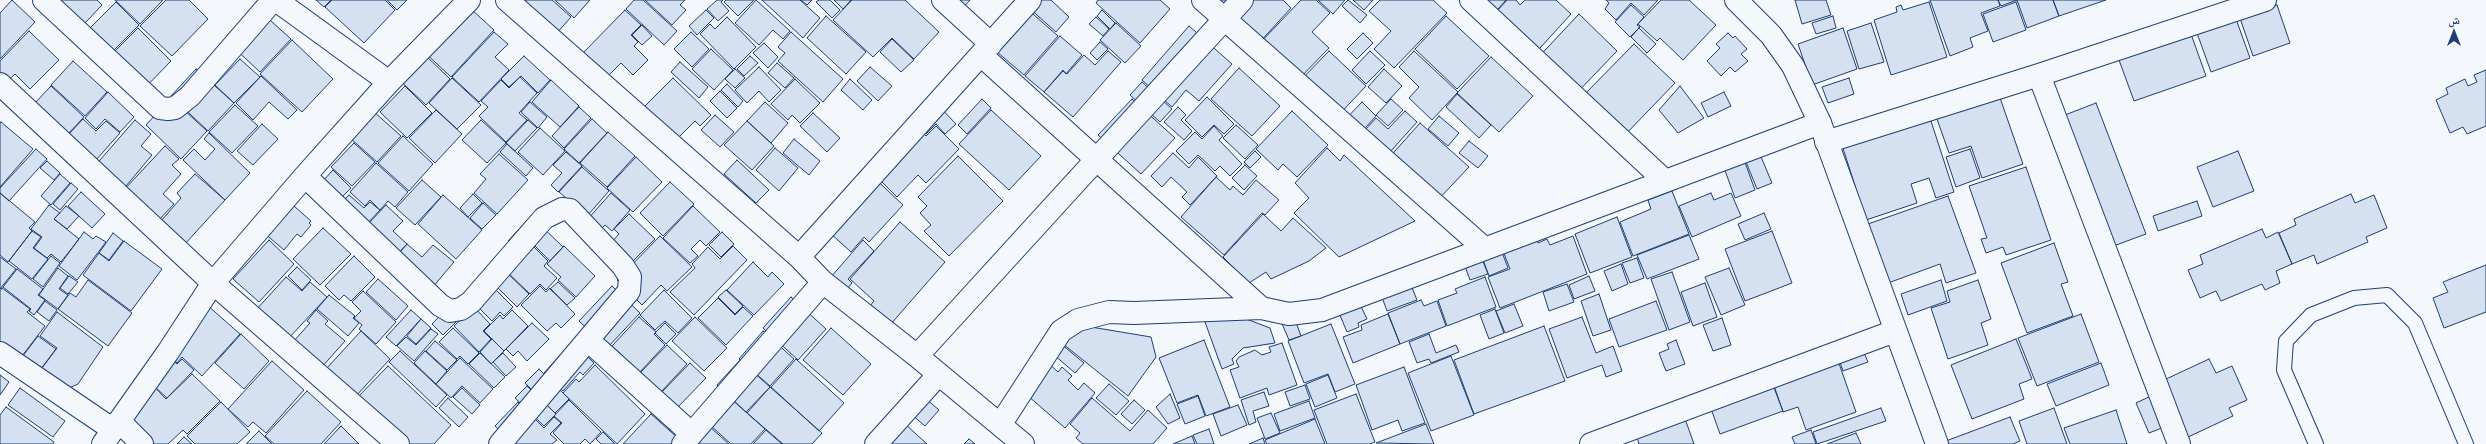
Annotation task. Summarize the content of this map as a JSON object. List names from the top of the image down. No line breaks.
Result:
{"north":"top"}
